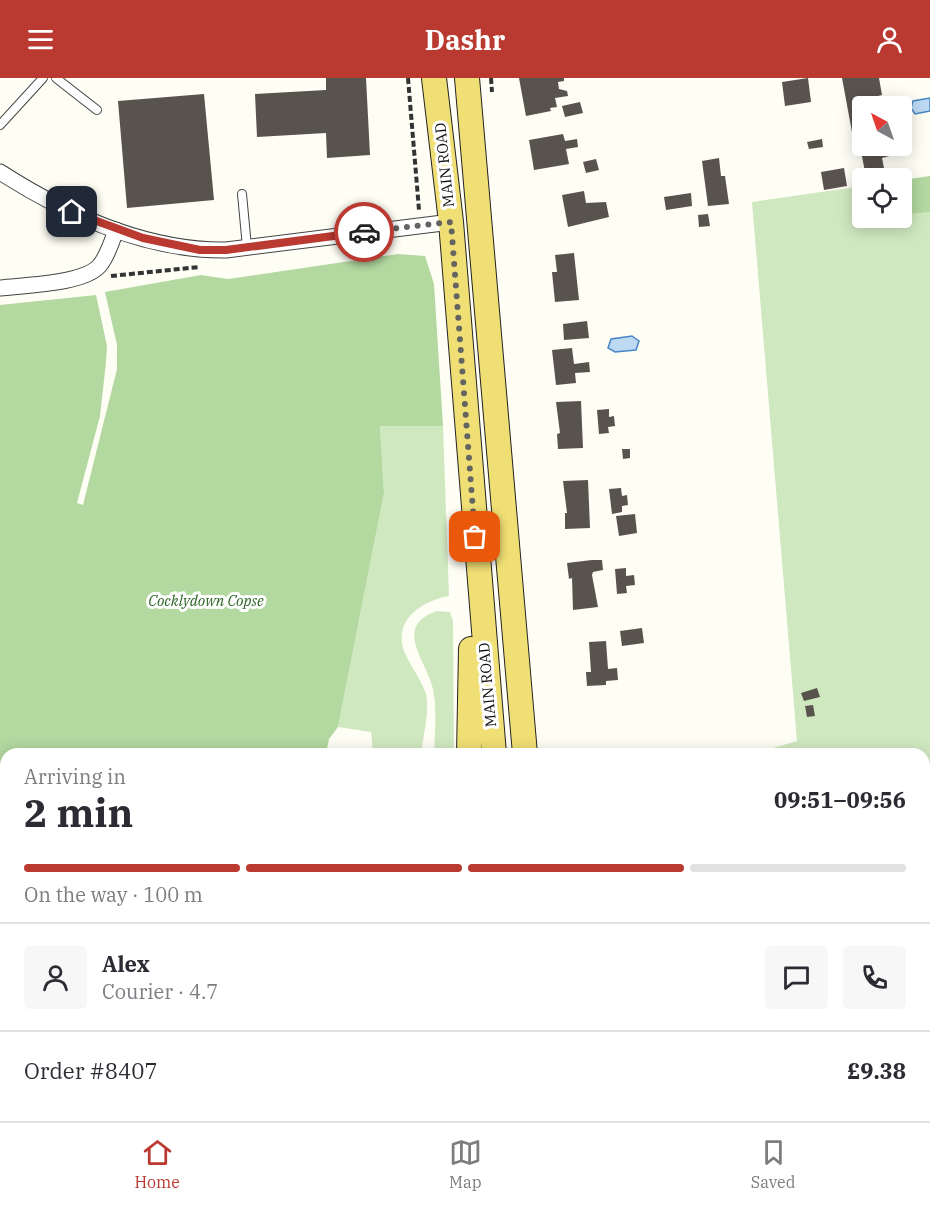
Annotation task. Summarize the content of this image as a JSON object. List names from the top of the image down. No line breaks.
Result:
{"streets":{"main road":["MAIN ROAD"]},"parks":["Cocklydown Copse"],"north":"top left","page":{"header":"Dashr","heading":["2 min","Arriving in","09:51–09:56"],"panel":["Alex","Courier · 4.7","Order #8407","£9.38"],"bar":"On the way · 100 m","tabs":["Home","Map","Saved"]}}
